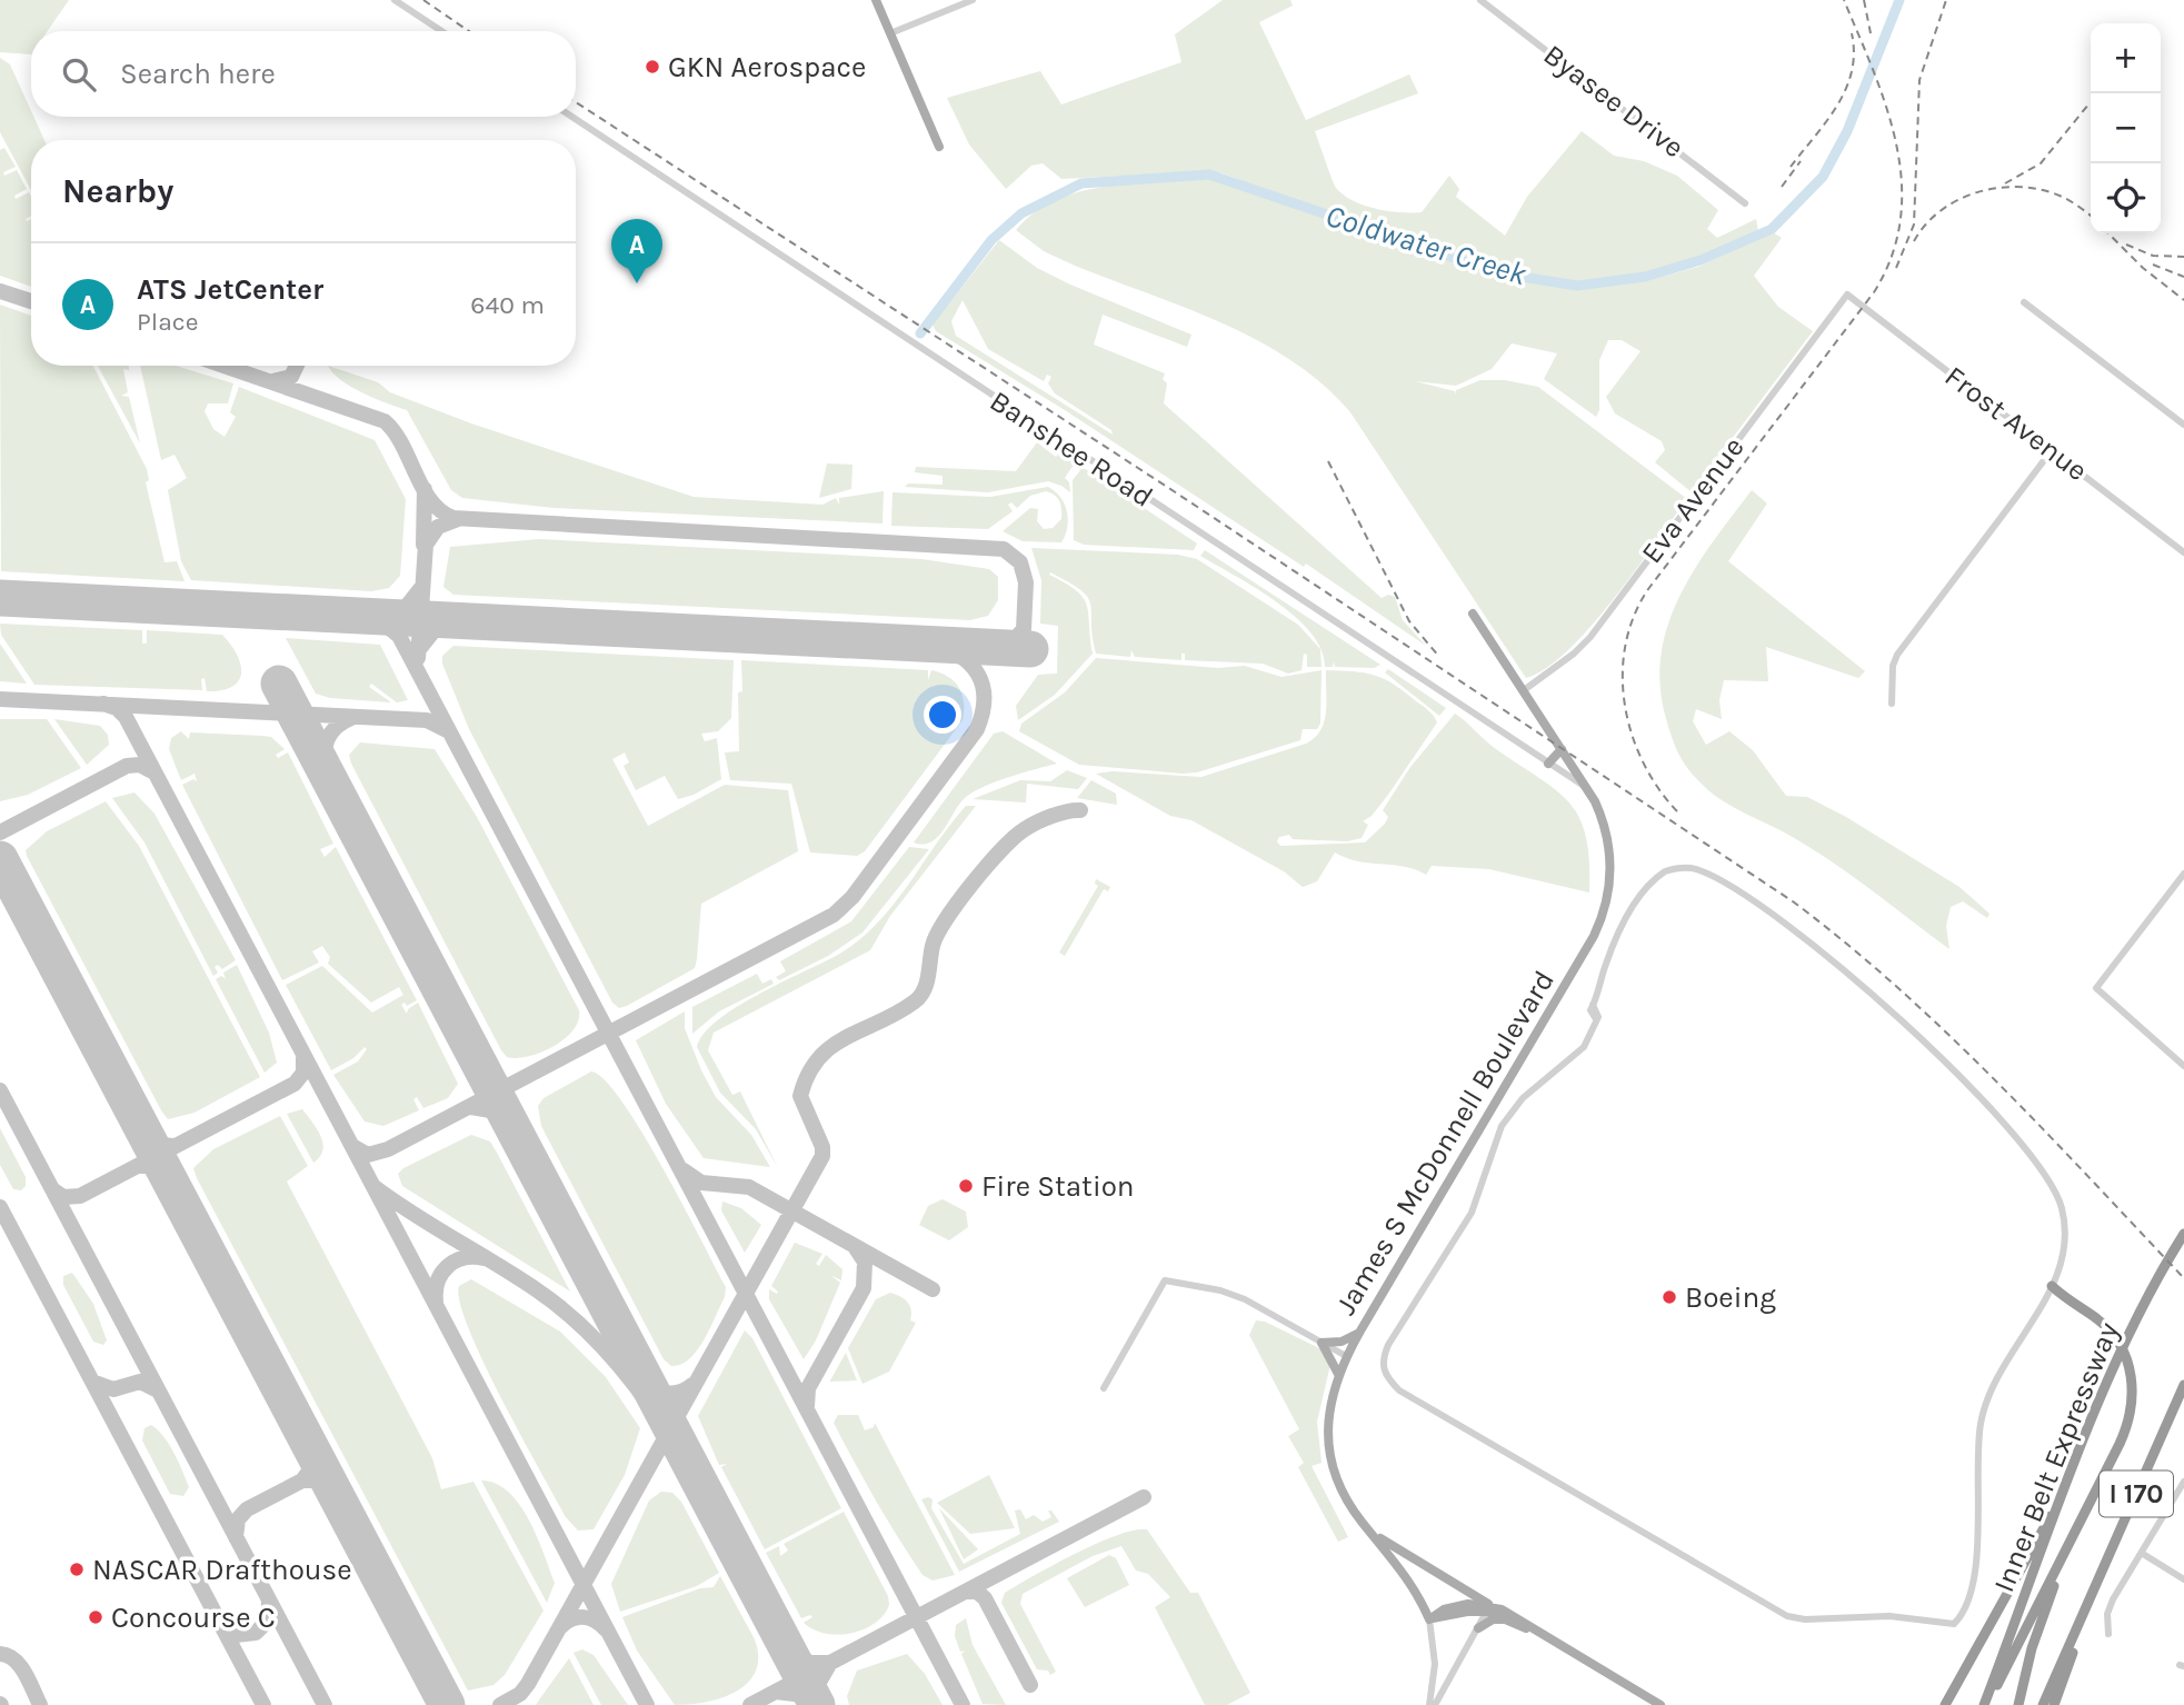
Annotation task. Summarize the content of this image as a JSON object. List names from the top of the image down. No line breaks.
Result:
{"streets":{"highway":["Inner Belt Expressway","I 170"],"main road":["James S McDonnell Boulevard"],"street":["Byasee Drive","Frost Avenue","Banshee Road","Eva Avenue"]},"crossings":[["Frost Avenue","Eva Avenue"],["Banshee Road","James S McDonnell Boulevard"],["Eva Avenue","James S McDonnell Boulevard"]],"water":["Coldwater Creek"],"places":["GKN Aerospace","Fire Station","Boeing","NASCAR Drafthouse","Concourse C"],"page":{"map_buttons":["+","−"],"search":"Search here","heading":"Nearby","pins":"A","list":[{"mark":"A","name":"ATS JetCenter","note":"Place","value":"640 m"}]}}
